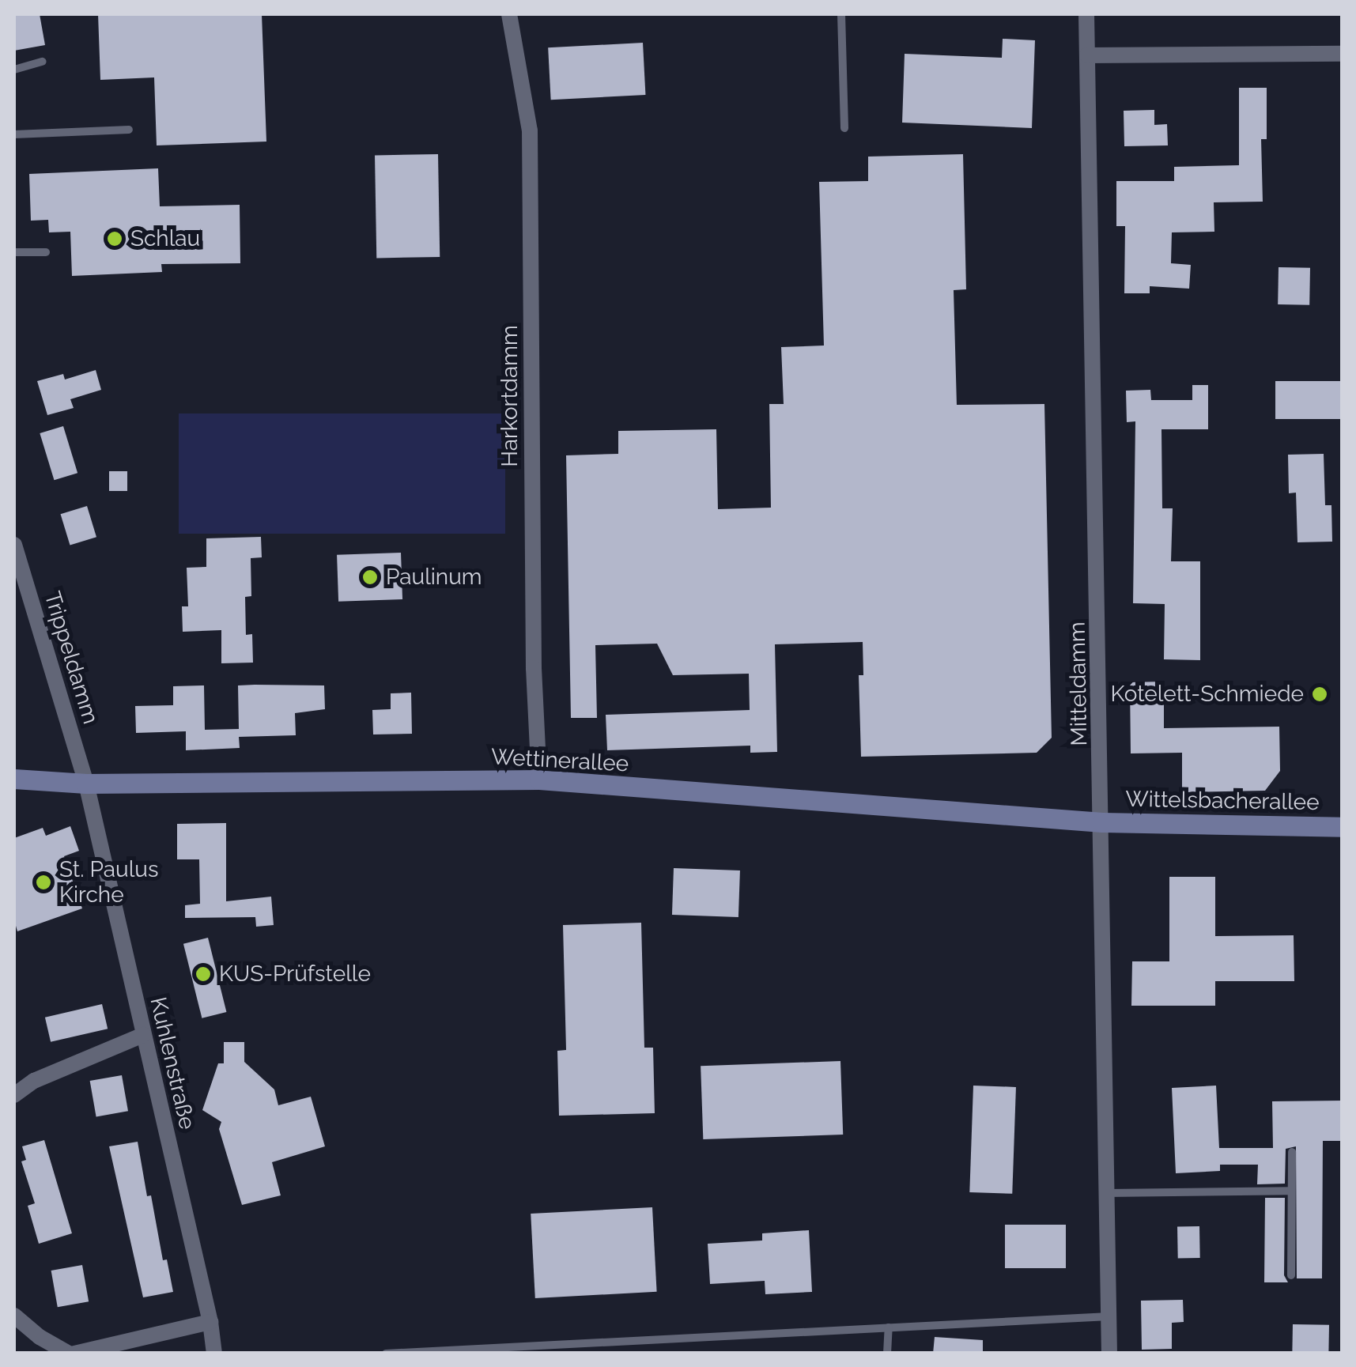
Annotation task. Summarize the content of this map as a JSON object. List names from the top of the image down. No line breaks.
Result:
{"streets":{"street":["Harkortdamm","Trippeldamm","Mitteldamm","Wettinerallee","Wittelsbacherallee","Kuhlenstraße"]},"crossings":[["Harkortdamm","Wettinerallee"],["Trippeldamm","Wettinerallee"],["Trippeldamm","Kuhlenstraße"],["Mitteldamm","Wettinerallee"],["Mitteldamm","Wittelsbacherallee"],["Wettinerallee","Wittelsbacherallee"],["Wettinerallee","Kuhlenstraße"]],"places":["Schlau","Paulinum","Kotelett-Schmiede","St. Paulus Kirche","KUS-Prüfstelle"]}
